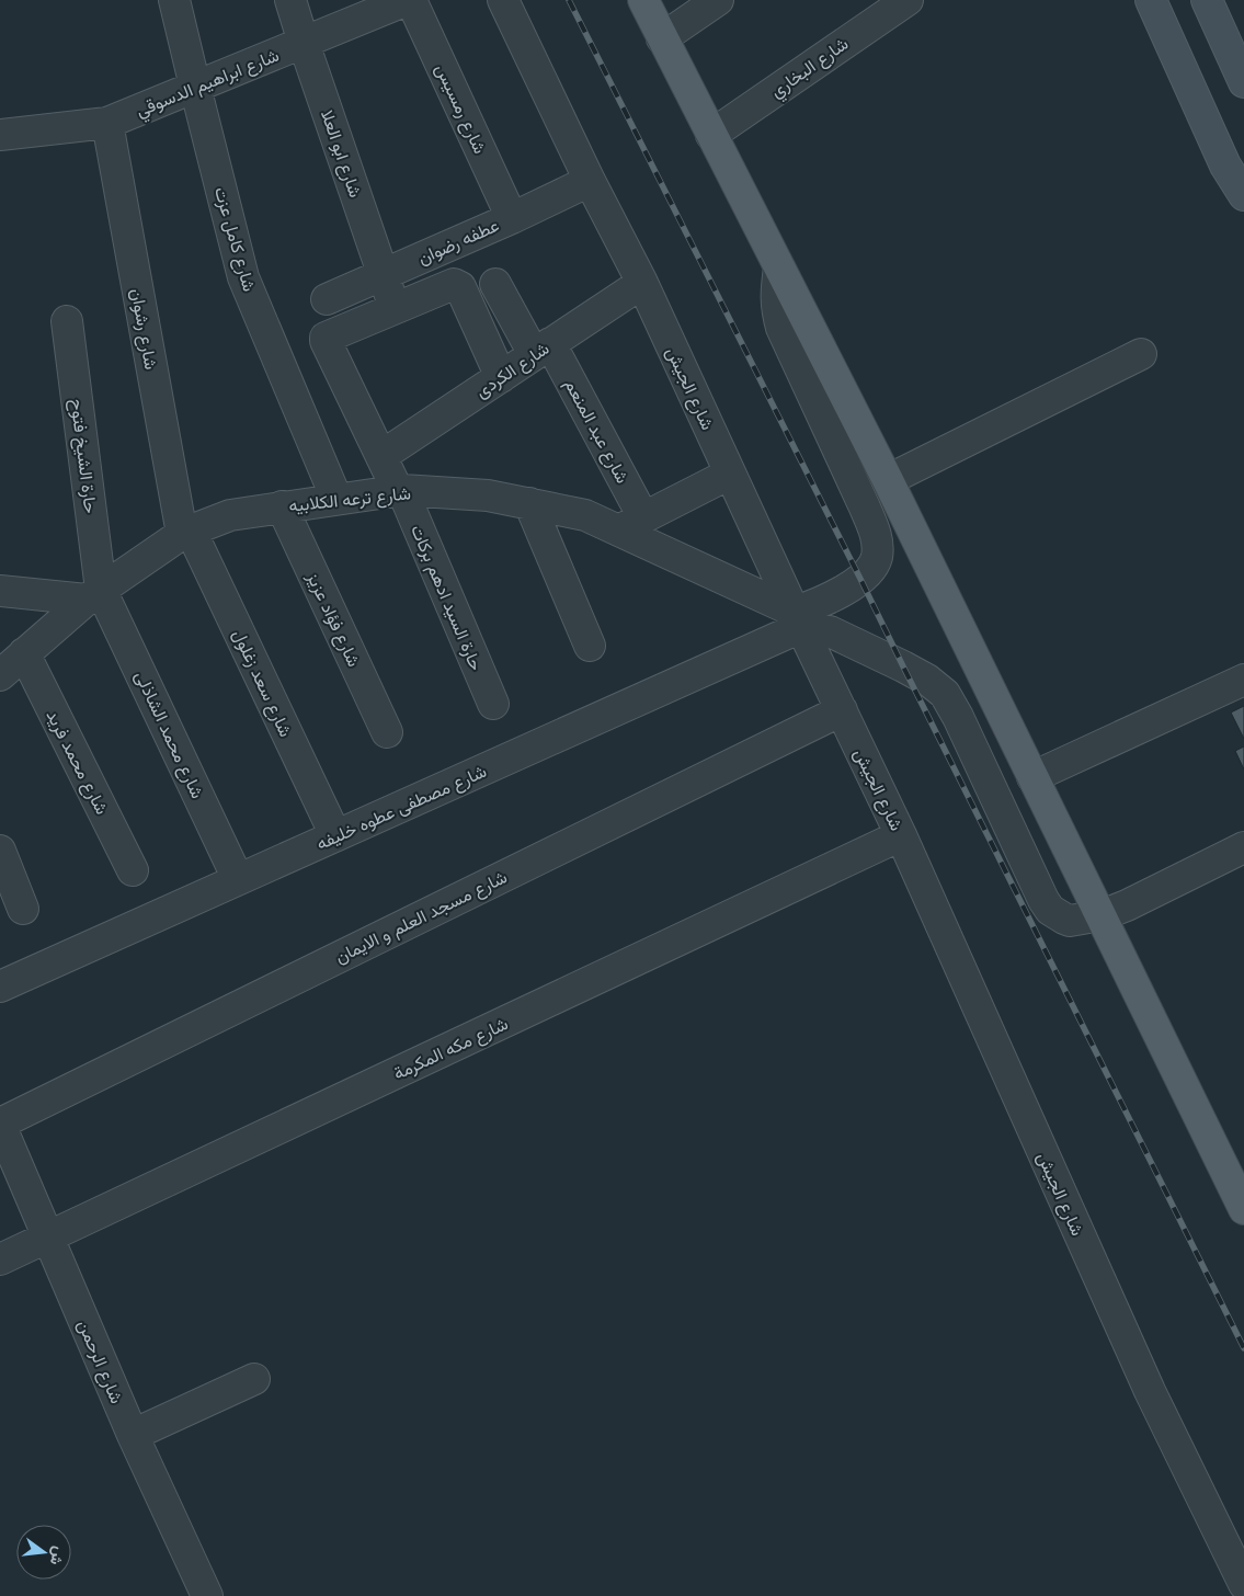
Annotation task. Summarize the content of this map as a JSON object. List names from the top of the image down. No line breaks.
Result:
{"streets":{"street":["شارع البخاري","شارع ابراهيم الدسوقي","شارع رمسيس","شارع ابو العلا","شارع كامل عزت","عطفه رضوان","شارع رشوان","شارع الكردى","شارع الجيش","شارع عبد المنعم","حارة الشيخ فتوح","شارع ترعه الكلابيه","حارة السيد ادهم بركات","شارع فؤاد عزيز","شارع سعد زغلول","شارع محمد الشاذلى","شارع محمد فريد","شارع مصطفى عطوه خليفه","شارع مسجد العلم و الايمان","شارع مكه المكرمة","شارع الرحمن"]},"crossings":[["شارع ابراهيم الدسوقي","شارع ابو العلا"],["شارع ابراهيم الدسوقي","شارع كامل عزت"],["شارع ابراهيم الدسوقي","شارع رشوان"],["شارع رمسيس","عطفه رضوان"],["شارع ابو العلا","عطفه رضوان"],["شارع ابو العلا","حارة السيد ادهم بركات"],["شارع كامل عزت","شارع ترعه الكلابيه"],["عطفه رضوان","شارع الجيش"],["شارع رشوان","شارع ترعه الكلابيه"],["شارع رشوان","شارع سعد زغلول"],["شارع الكردى","شارع الجيش"],["شارع الكردى","شارع عبد المنعم"],["شارع الكردى","حارة السيد ادهم بركات"],["شارع الجيش","شارع ترعه الكلابيه"],["شارع الجيش","شارع مصطفى عطوه خليفه"],["شارع الجيش","شارع مسجد العلم و الايمان"],["شارع الجيش","شارع مكه المكرمة"],["شارع عبد المنعم","شارع ترعه الكلابيه"],["حارة الشيخ فتوح","شارع ترعه الكلابيه"],["حارة الشيخ فتوح","شارع محمد الشاذلى"],["شارع ترعه الكلابيه","حارة السيد ادهم بركات"],["شارع ترعه الكلابيه","شارع فؤاد عزيز"],["شارع ترعه الكلابيه","شارع سعد زغلول"],["شارع ترعه الكلابيه","شارع محمد الشاذلى"],["شارع ترعه الكلابيه","شارع محمد فريد"],["شارع ترعه الكلابيه","شارع مصطفى عطوه خليفه"],["شارع سعد زغلول","شارع مصطفى عطوه خليفه"],["شارع محمد الشاذلى","شارع مصطفى عطوه خليفه"],["شارع مسجد العلم و الايمان","شارع الرحمن"],["شارع مكه المكرمة","شارع الرحمن"]],"north":"right"}
